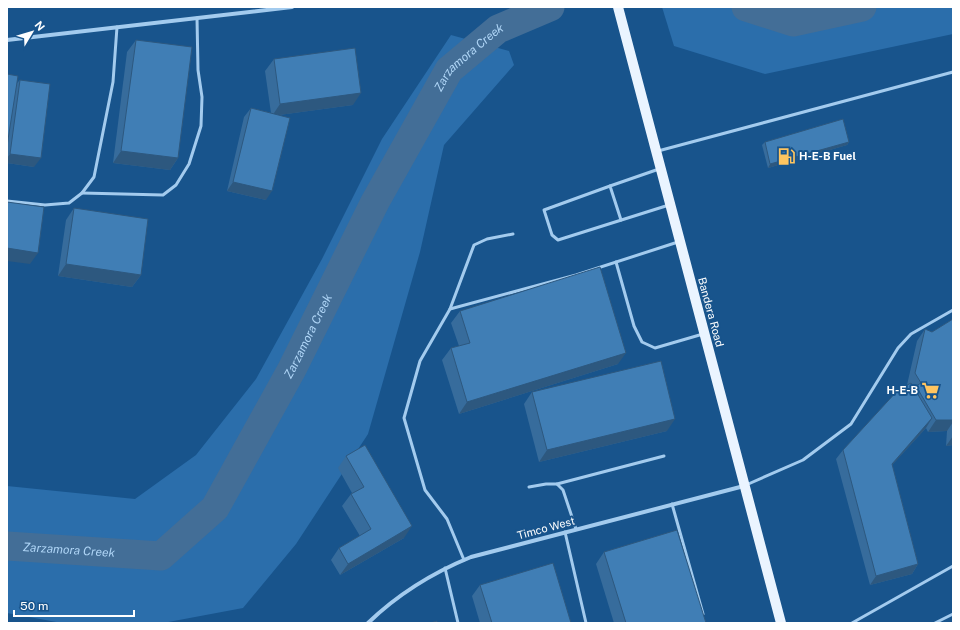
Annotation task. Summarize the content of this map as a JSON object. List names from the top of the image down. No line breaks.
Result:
{"streets":{"main road":["Bandera Road"],"street":["Timco West"]},"crossings":[["Bandera Road","Timco West"]],"water":["Zarzamora Creek"],"places":{"fuel station":["H-E-B Fuel"],"supermarket":["H-E-B"]},"scale_bar":"50 m","north":"top right"}
